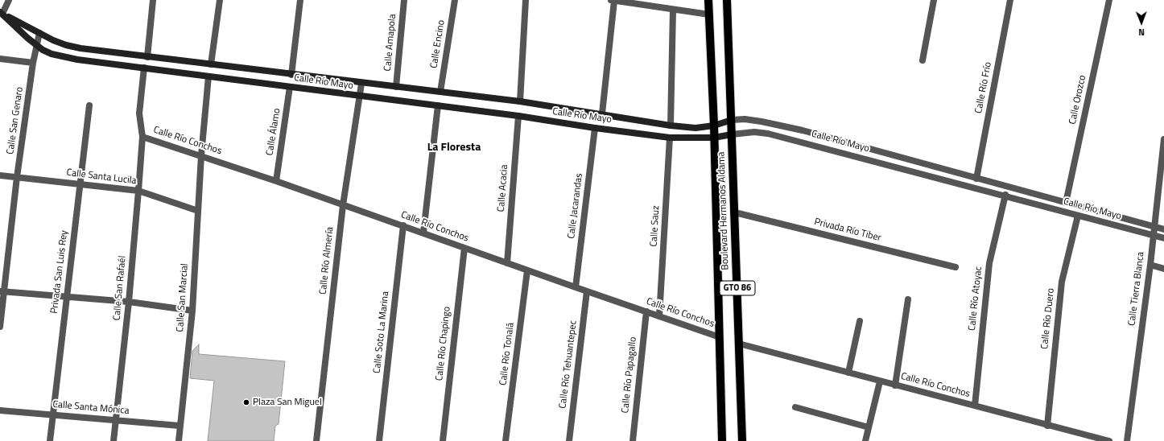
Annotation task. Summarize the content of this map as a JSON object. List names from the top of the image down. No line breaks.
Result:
{"streets":{"main road":["Boulevard Hermanos Aldama","GTO 86"],"street":["Calle Amapola","Calle Encino","Calle Río Mayo","Calle Río Frío","Calle Orozco","Calle San Genaro","Calle Álamo","Calle Río Conchos","Calle Santa Lucila","Calle Acacia","Calle Jacarandas","Calle Sauz","Privada Río Tiber","Calle Río Almería","Privada San Luis Rey","Calle San Rafaél","Calle Tierra Blanca","Calle San Marcial","Calle Río Atoyac","Calle Río Duero","Calle Soto La Marina","Calle Río Chapingo","Calle Río Tonalá","Calle Río Tehuantepec","Calle Río Papagallo","Calle Santa Mónica"]},"crossings":[["Calle Amapola","Calle Río Mayo"],["Calle Encino","Calle Río Mayo"],["Calle Río Mayo","Calle Río Frío"],["Calle Río Mayo","Calle Orozco"],["Calle Río Mayo","Calle San Genaro"],["Calle Río Mayo","Calle Álamo"],["Calle Río Mayo","Calle Acacia"],["Calle Río Mayo","Calle Jacarandas"],["Calle Río Mayo","Boulevard Hermanos Aldama"],["Calle Río Mayo","Calle Sauz"],["Calle Río Mayo","Calle Río Almería"],["Calle Río Mayo","Calle San Rafaél"],["Calle Río Mayo","Calle Tierra Blanca"],["Calle Río Mayo","Calle San Marcial"],["Calle Río Mayo","Calle Río Atoyac"],["Calle Río Mayo","Calle Río Duero"],["Calle San Genaro","Calle Santa Lucila"],["Calle Álamo","Calle Río Conchos"],["Calle Río Conchos","Calle Acacia"],["Calle Río Conchos","Calle Jacarandas"],["Calle Río Conchos","Boulevard Hermanos Aldama"],["Calle Río Conchos","Calle Sauz"],["Calle Río Conchos","Calle Río Almería"],["Calle Río Conchos","Calle San Rafaél"],["Calle Río Conchos","Calle San Marcial"],["Calle Río Conchos","Calle Río Atoyac"],["Calle Río Conchos","Calle Río Duero"],["Calle Río Conchos","Calle Soto La Marina"],["Calle Río Conchos","Calle Río Chapingo"],["Calle Río Conchos","Calle Río Tonalá"],["Calle Río Conchos","Calle Río Tehuantepec"],["Calle Río Conchos","Calle Río Papagallo"],["Calle Santa Lucila","Privada San Luis Rey"],["Calle Santa Lucila","Calle San Rafaél"],["Calle Santa Lucila","Calle San Marcial"],["Boulevard Hermanos Aldama","Privada Río Tiber"],["Privada San Luis Rey","Calle Santa Mónica"],["Calle San Rafaél","Calle Santa Mónica"],["Calle San Marcial","Calle Santa Mónica"]],"districts":["La Floresta"],"places":["Plaza San Miguel"],"north":"bottom"}
